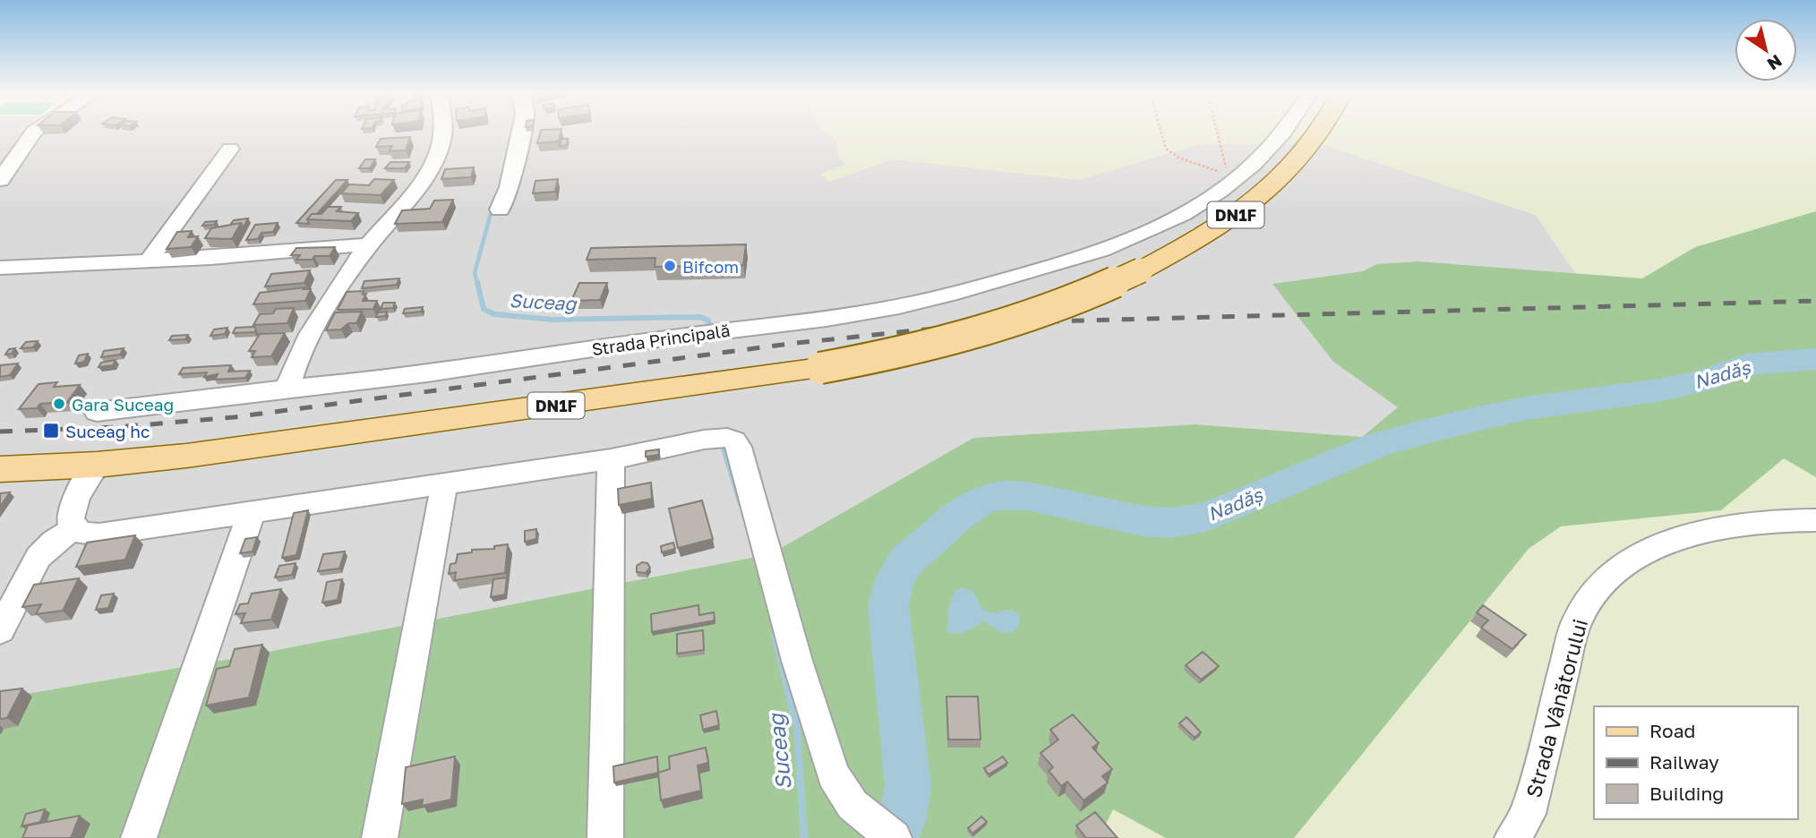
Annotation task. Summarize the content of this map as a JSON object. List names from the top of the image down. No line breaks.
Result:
{"streets":{"main road":["DN1F"],"street":["Strada Principală","Strada Vânătorului"]},"water":["Suceag","Nadăș"],"places":{"other":["Bifcom","Gara Suceag"],"transit":["Suceag hc"]},"legend":["Road","Railway","Building"],"north":"bottom right"}
